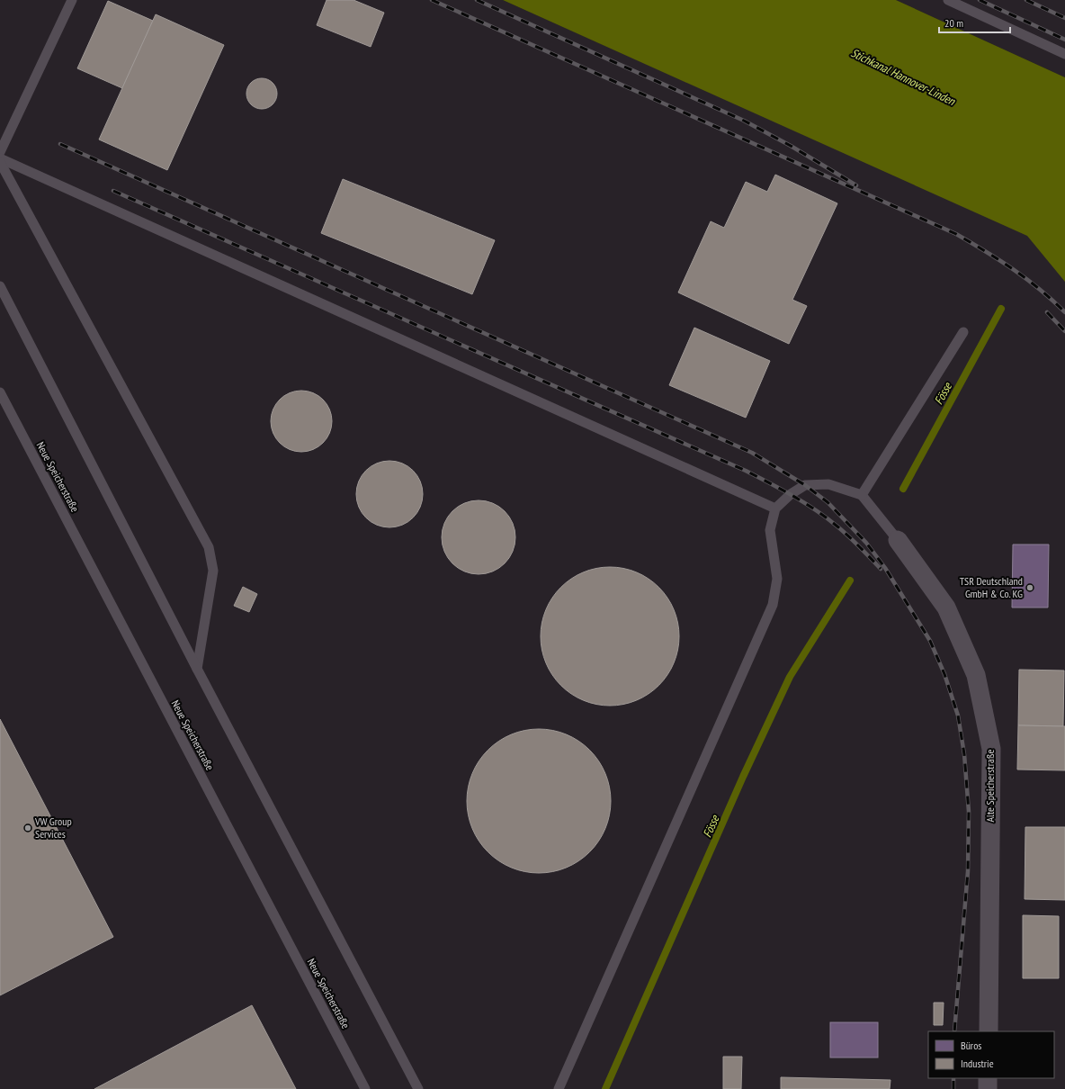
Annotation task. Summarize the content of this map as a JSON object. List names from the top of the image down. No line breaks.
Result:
{"streets":{"street":["Alte Speicherstraße"],"lane":["Neue Speicherstraße"]},"water":["Stichkanal Hannover-Linden","Fösse"],"places":["TSR Deutschland GmbH & Co. KG","VW Group Services"],"legend":["Büros","Industrie"],"scale_bar":"20 m"}
